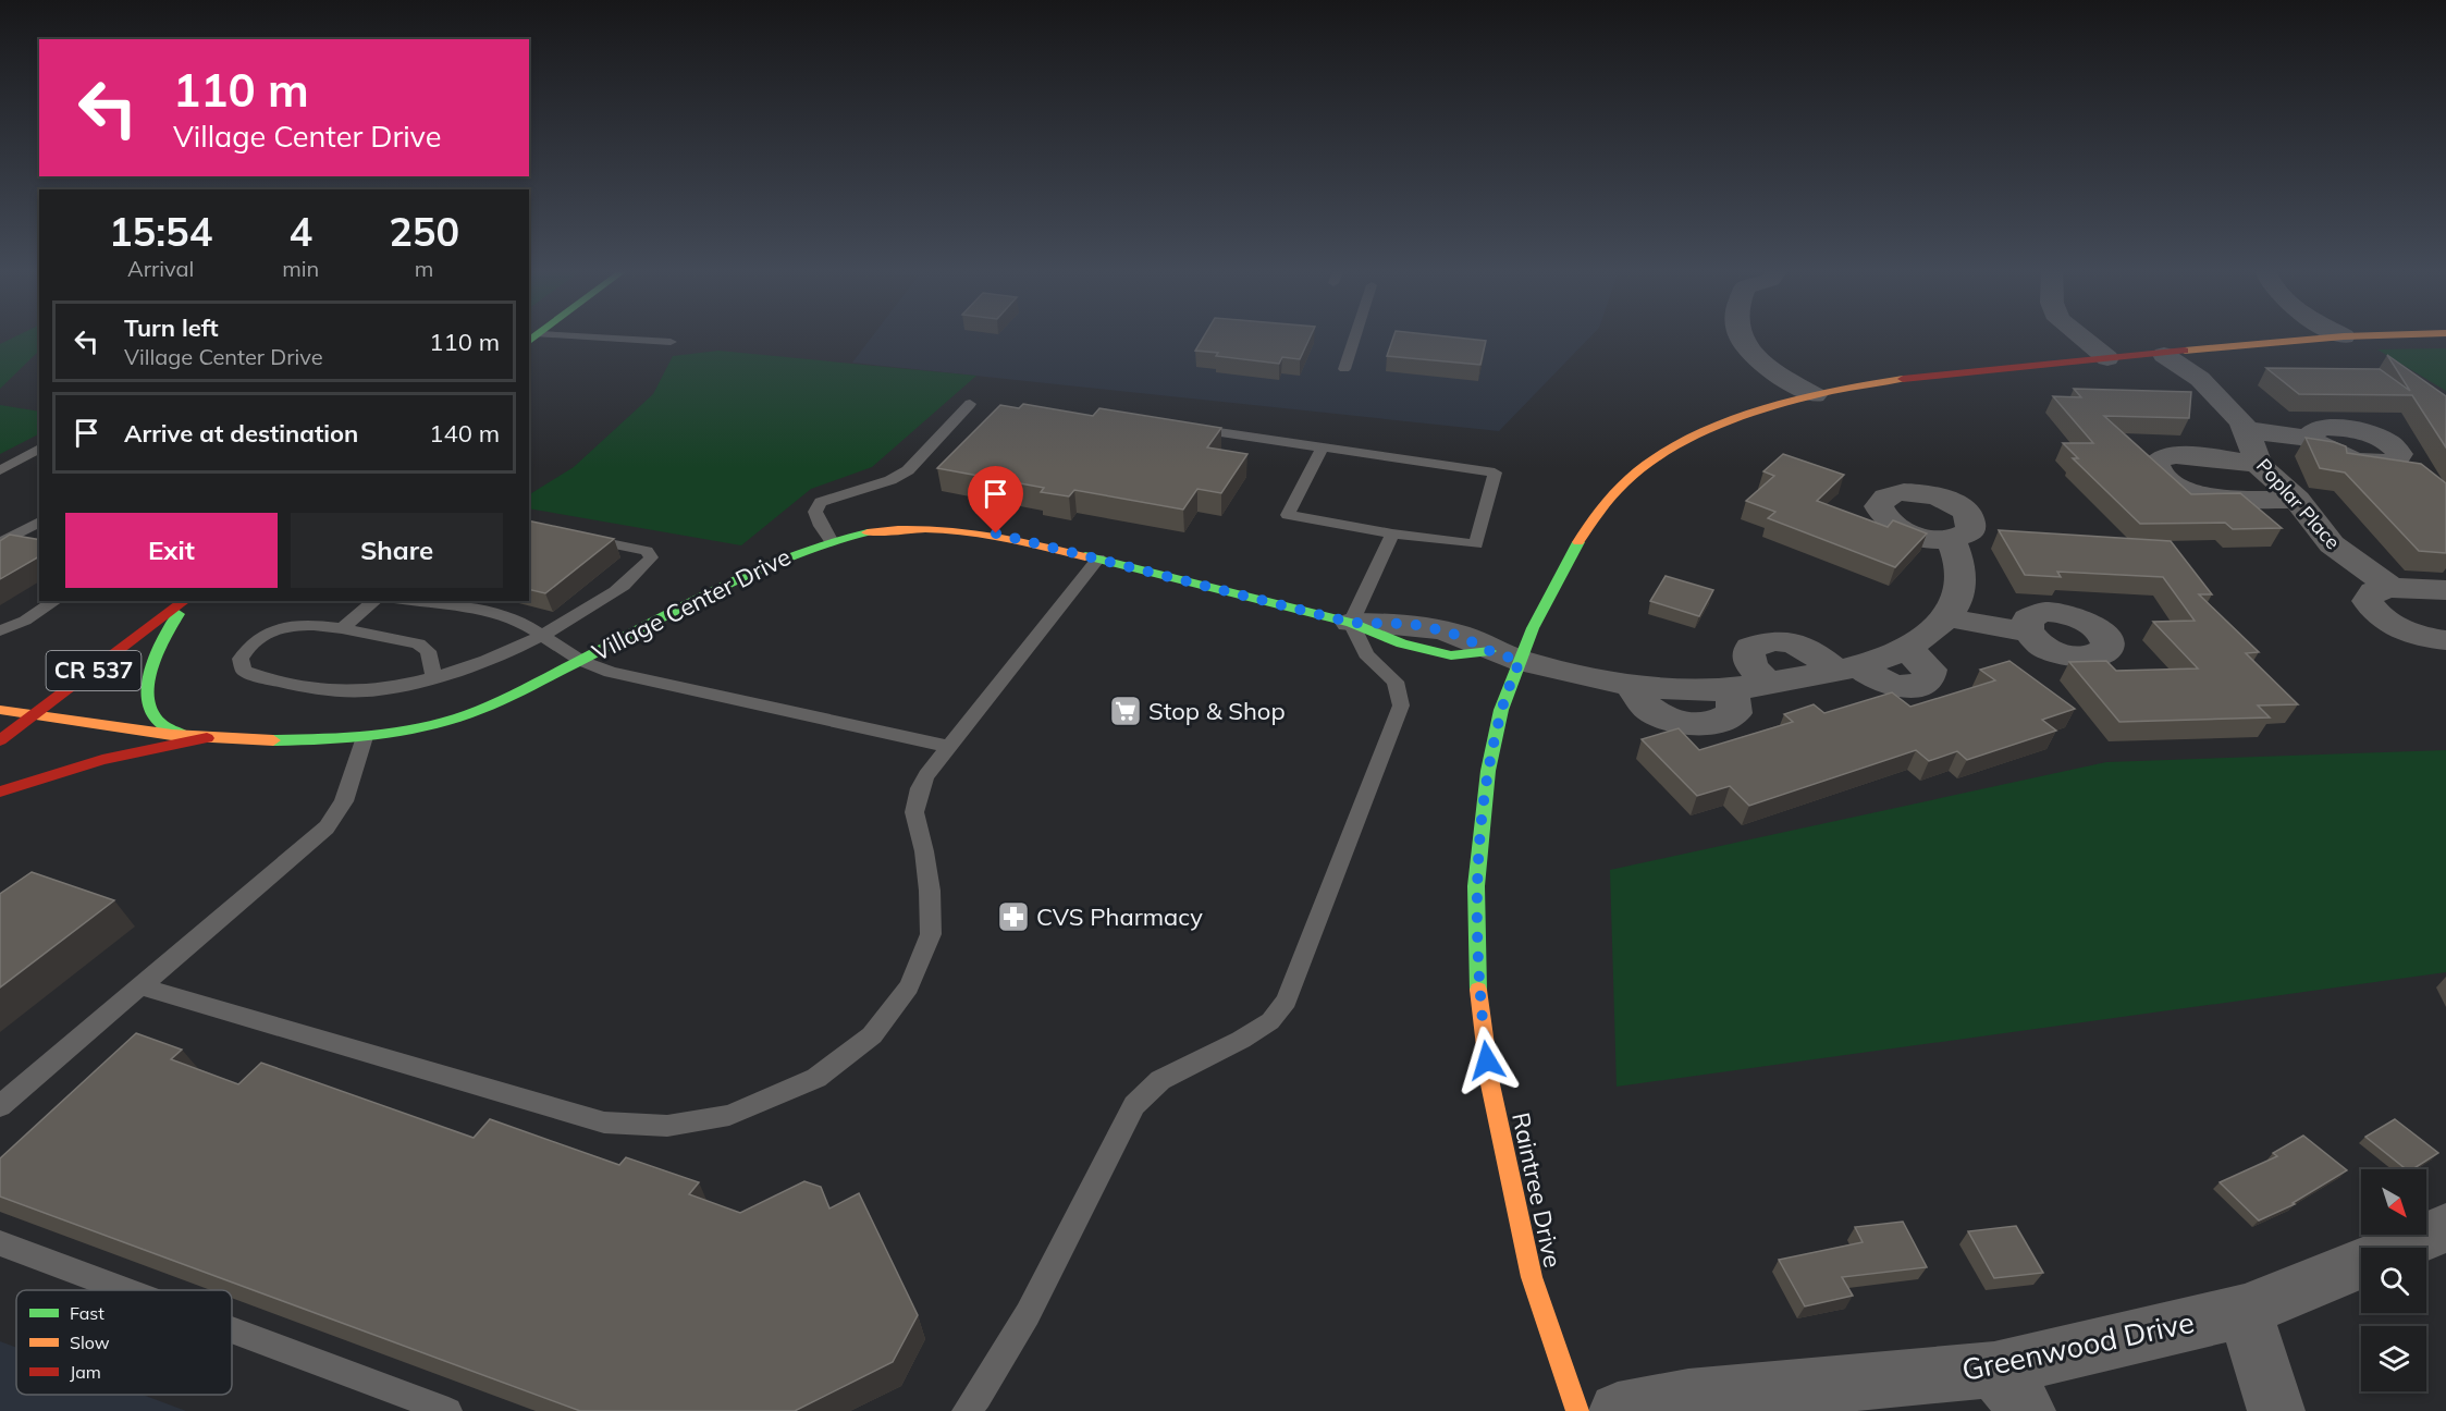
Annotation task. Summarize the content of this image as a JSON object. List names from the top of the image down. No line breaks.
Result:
{"streets":{"street":["Poplar Place","Village Center Drive","CR 537","Raintree Drive","Greenwood Drive"]},"crossings":[["Poplar Place","Raintree Drive"],["Village Center Drive","CR 537"],["Village Center Drive","Raintree Drive"]],"places":{"supermarket":["Stop & Shop"],"pharmacy":["CVS Pharmacy"]},"legend":["Fast","Slow","Jam"],"north":"bottom right","page":{"turn":["110 m","Village Center Drive"],"eta":["15:54","Arrival","4","min","250","m"],"list":[{"name":"Turn left","note":"Village Center Drive","value":"110 m"},{"name":"Arrive at destination","value":"140 m"}],"buttons":["Exit","Share"]}}
